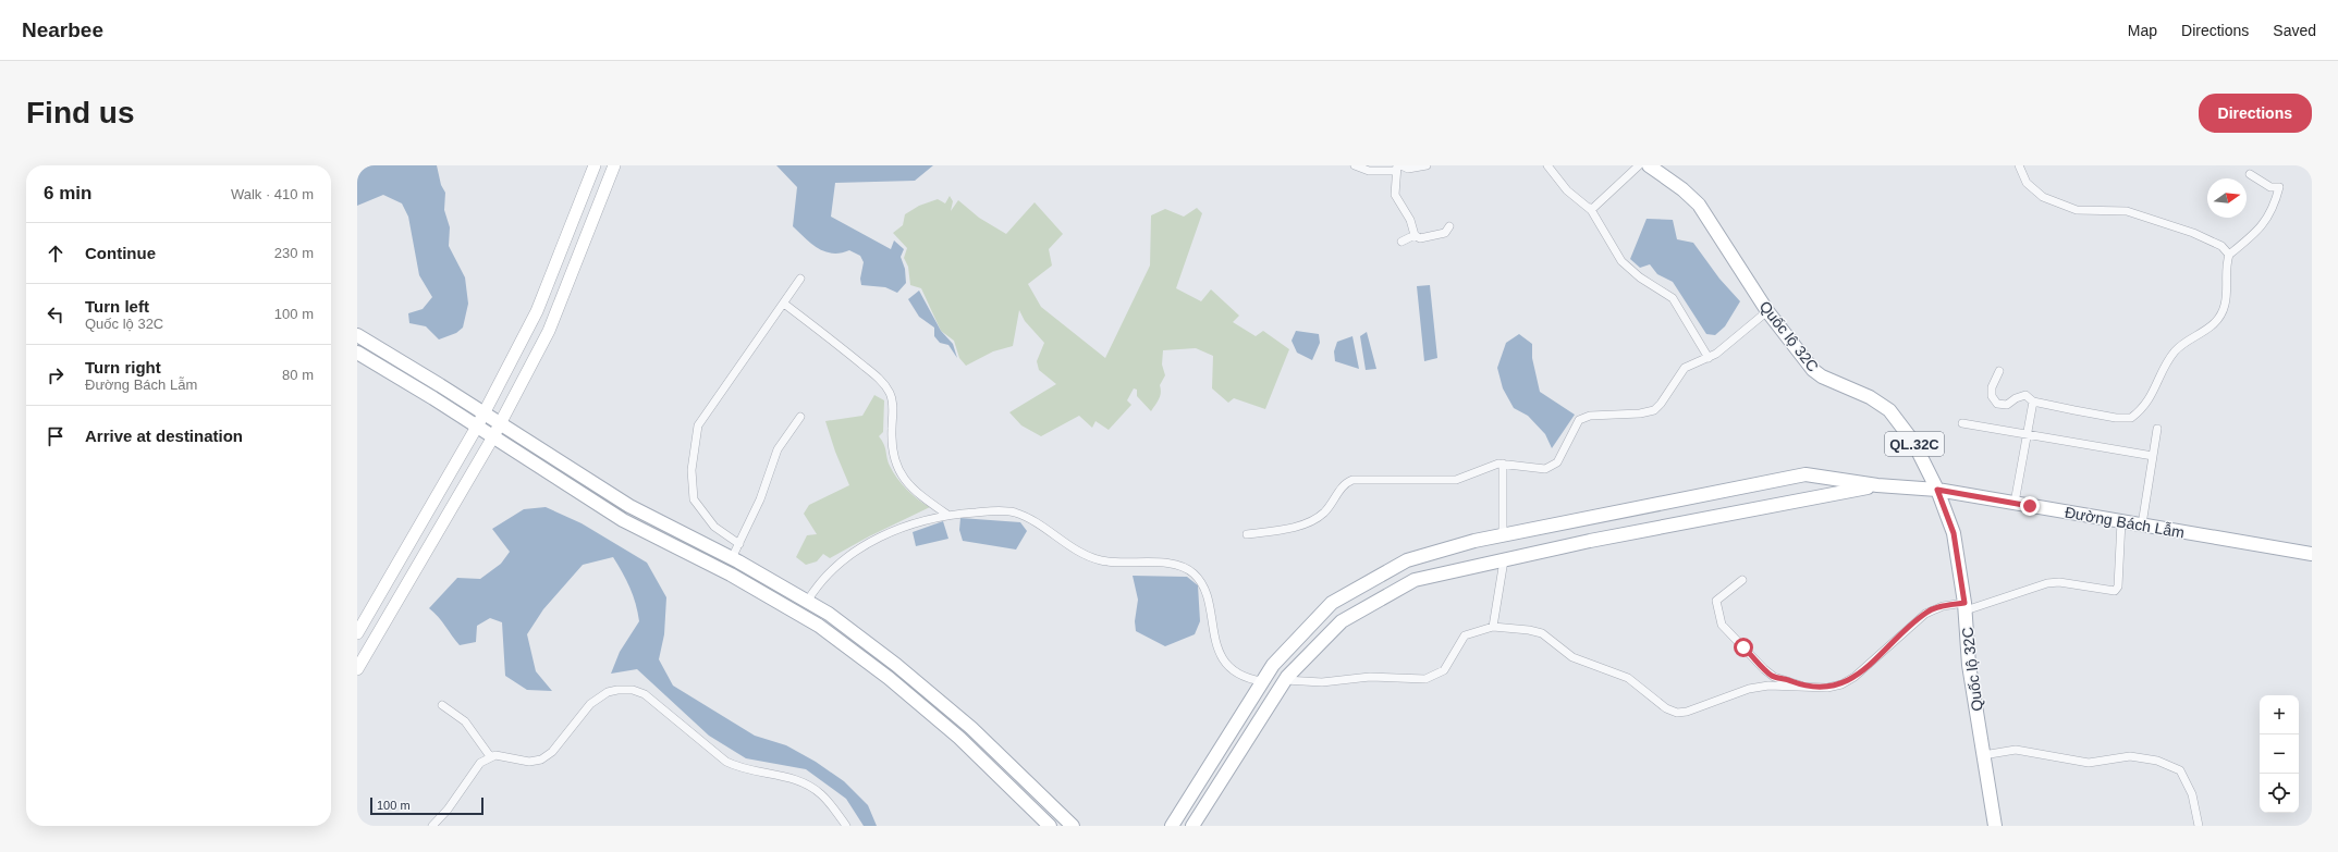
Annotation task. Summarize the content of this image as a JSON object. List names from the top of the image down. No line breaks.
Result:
{"streets":{"main road":["Quốc lộ 32C","QL.32C","Đường Bách Lẫm"]},"crossings":[["Quốc lộ 32C","Đường Bách Lẫm"]],"scale_bar":"100 m","north":"right","page":{"header":"Nearbee","nav":["Map","Directions","Saved"],"buttons":"Directions","title":"Find us","heading":["6 min","Walk · 410 m"],"list":[["Continue","230 m"],["Turn left","Quốc lộ 32C","100 m"],["Turn right","Đường Bách Lẫm","80 m"],"Arrive at destination"],"map_buttons":["+","−"],"scale":"100 m"}}
